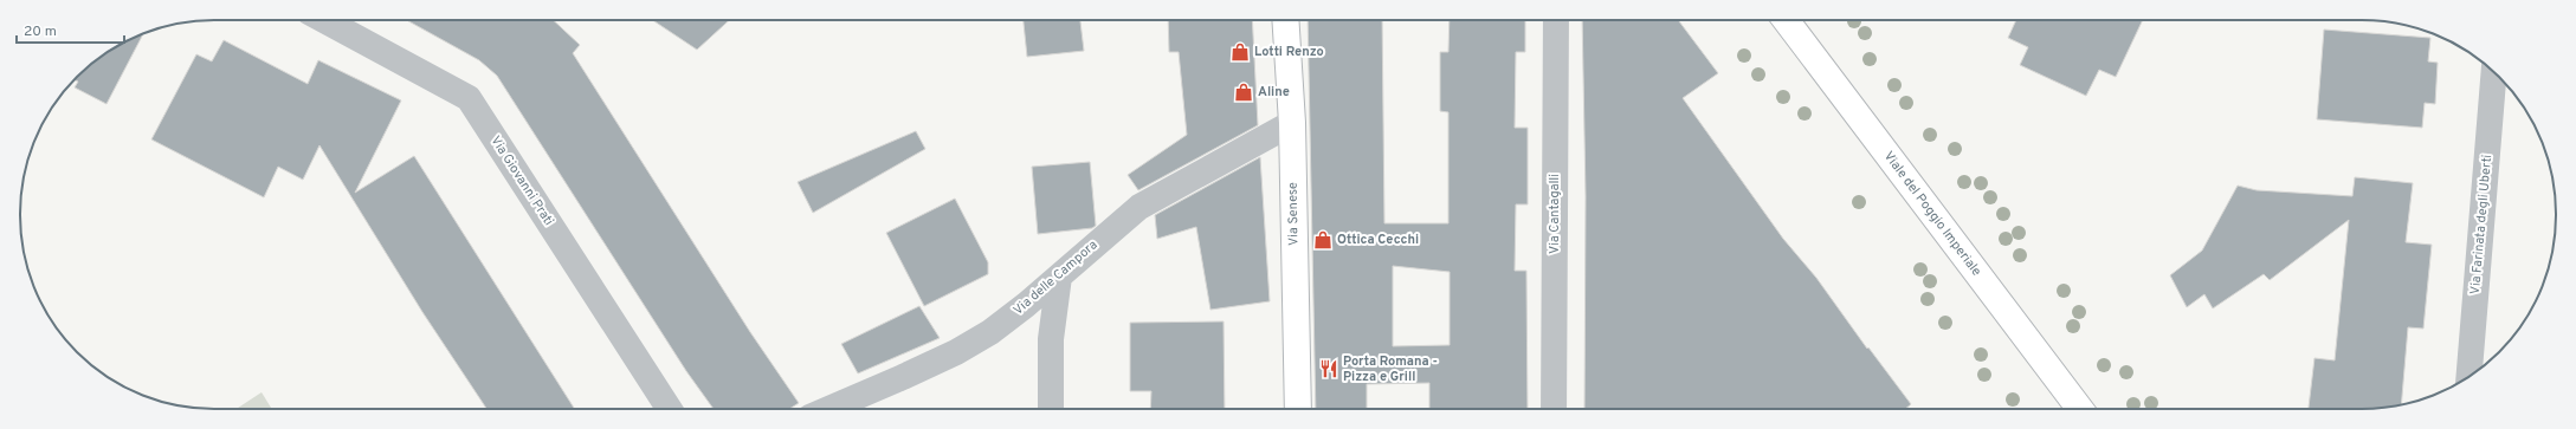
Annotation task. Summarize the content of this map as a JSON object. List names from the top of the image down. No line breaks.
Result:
{"streets":{"main road":["Via Senese","Viale del Poggio Imperiale"],"street":["Via Giovanni Prati","Via Cantagalli","Via Farinata degli Uberti","Via delle Campora"]},"crossings":[["Via Senese","Via delle Campora"]],"places":{"shop":["Lotti Renzo","Aline","Ottica Cecchi"],"restaurant":["Porta Romana - Pizza e Grill"]},"scale_bar":"20 m"}
